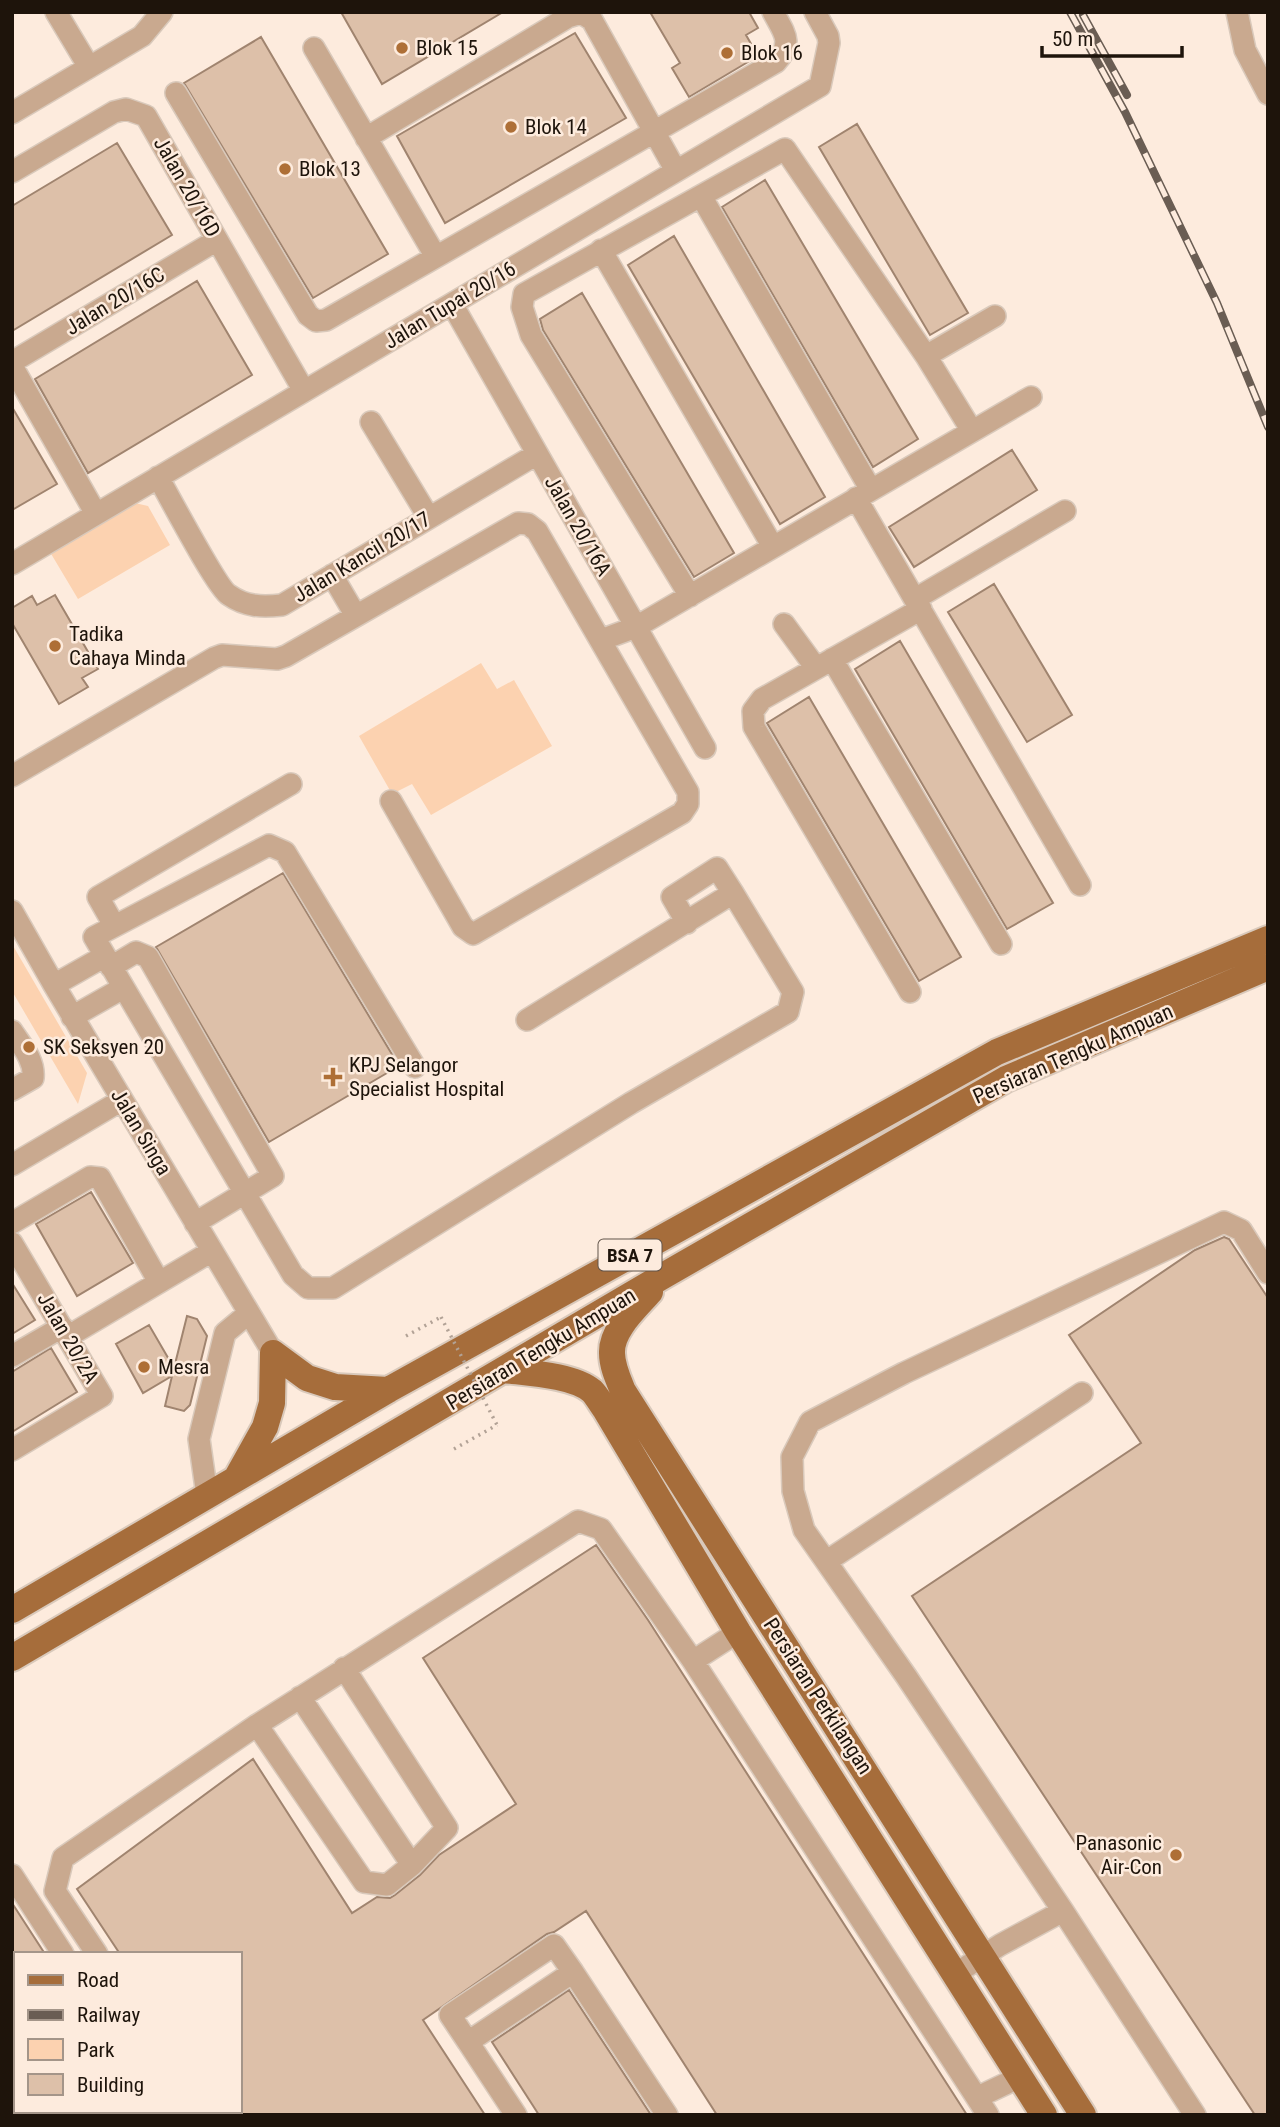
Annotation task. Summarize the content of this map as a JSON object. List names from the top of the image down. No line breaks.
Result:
{"streets":{"main road":["Persiaran Tengku Ampuan","BSA 7","Persiaran Perkilangan"],"street":["Jalan 20/16D","Jalan 20/16C","Jalan Tupai 20/16","Jalan 20/16A","Jalan Kancil 20/17","Jalan Singa","Jalan 20/2A"]},"crossings":[["Jalan 20/16D","Jalan 20/16C"],["Jalan 20/16D","Jalan Tupai 20/16"],["Jalan Tupai 20/16","Jalan 20/16A"],["Jalan Tupai 20/16","Jalan Kancil 20/17"],["Jalan 20/16A","Jalan Kancil 20/17"],["Persiaran Tengku Ampuan","Persiaran Perkilangan"]],"places":{"other":["Blok 15","Blok 16","Blok 14","Blok 13","Tadika Cahaya Minda","SK Seksyen 20","Mesra","Panasonic Air-Con"],"health":["KPJ Selangor Specialist Hospital"]},"legend":["Road","Railway","Park","Building"],"scale_bar":"50 m"}
